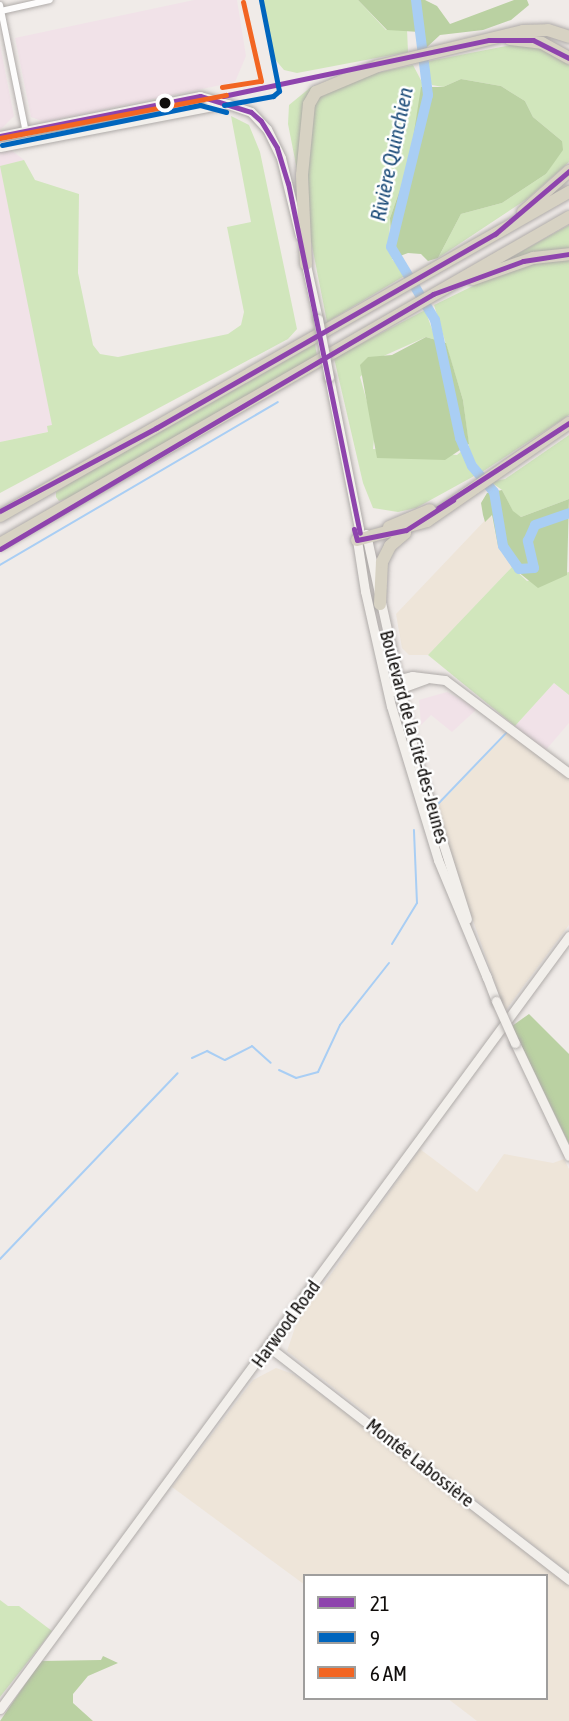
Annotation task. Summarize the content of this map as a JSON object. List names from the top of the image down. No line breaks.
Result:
{"streets":{"main road":["Boulevard de la Cité-des-Jeunes","Harwood Road","Montée Labossière"]},"crossings":[["Harwood Road","Montée Labossière"]],"water":["Rivière Quinchien"],"lines":["transit line 9","transit line 21"],"legend":["21","9","6 AM"]}
